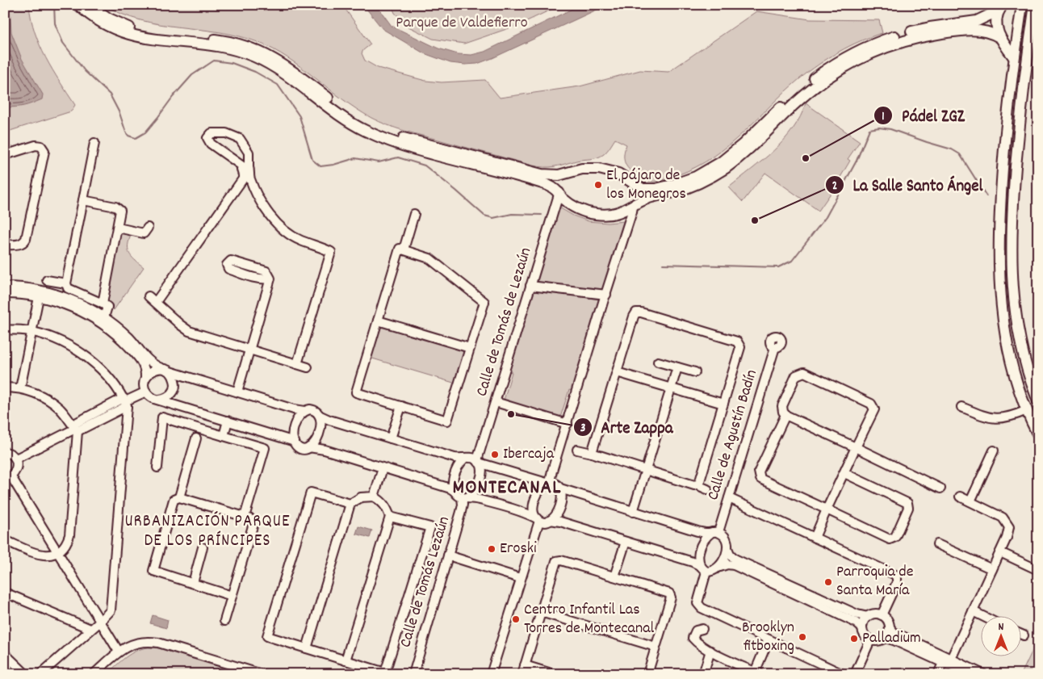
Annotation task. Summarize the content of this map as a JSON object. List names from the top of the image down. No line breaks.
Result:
{"streets":{"street":["Calle de Tomás de Lezaún","Calle de Agustín Badín","Calle de Tomás Lezaún"]},"crossings":[["Calle de Tomás de Lezaún","Calle de Tomás Lezaún"]],"districts":["MONTECANAL","URBANIZACIÓN PARQUE DE LOS PRÍNCIPES"],"parks":["Parque de Valdefierro"],"places":["Pádel ZGZ","El pájaro de los Monegros","La Salle Santo Ángel","Arte Zappa","Ibercaja","Eroski","Parroquia de Santa María","Centro Infantil Las Torres de Montecanal","Brooklyn fitboxing","Palladium"],"north":"top"}
